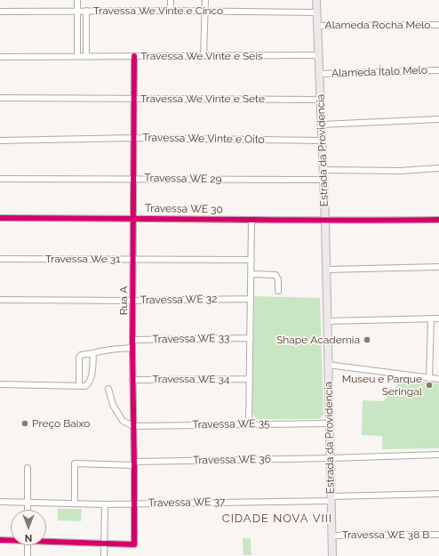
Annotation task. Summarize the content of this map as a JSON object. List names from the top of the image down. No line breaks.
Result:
{"streets":{"main road":["Estrada da Providencia"],"street":["Travessa We Vinte e Cinco","Alameda Rocha Melo","Travessa We Vinte e Seis","Alameda Ítalo Melo","Travessa We Vinte e Sete","Travessa We Vinte e Oito","Travessa WE 29","Travessa WE 30","Travessa We 31","Travessa WE 32","Rua A","Travessa WE 33","Travessa WE 34","Travessa WE 35","Travessa WE 36","Travessa WE 37","Travessa WE 38 B"]},"crossings":[["Travessa We Vinte e Cinco","Estrada da Providencia"],["Alameda Rocha Melo","Estrada da Providencia"],["Travessa We Vinte e Seis","Estrada da Providencia"],["Travessa We Vinte e Seis","Rua A"],["Alameda Ítalo Melo","Estrada da Providencia"],["Travessa We Vinte e Sete","Estrada da Providencia"],["Travessa We Vinte e Sete","Rua A"],["Travessa We Vinte e Oito","Estrada da Providencia"],["Travessa We Vinte e Oito","Rua A"],["Estrada da Providencia","Travessa WE 29"],["Estrada da Providencia","Travessa WE 30"],["Estrada da Providencia","Travessa WE 35"],["Estrada da Providencia","Travessa WE 36"],["Estrada da Providencia","Travessa WE 37"],["Estrada da Providencia","Travessa WE 38 B"],["Travessa WE 29","Rua A"],["Travessa WE 30","Rua A"],["Travessa We 31","Rua A"],["Travessa WE 32","Rua A"],["Rua A","Travessa WE 33"],["Rua A","Travessa WE 34"],["Rua A","Travessa WE 35"],["Rua A","Travessa WE 36"],["Rua A","Travessa WE 37"],["Travessa WE 36","Travessa WE 37"]],"districts":["CIDADE NOVA VIII"],"places":["Shape Academia","Museu e Parque Seringal","Preço Baixo"],"north":"bottom"}
